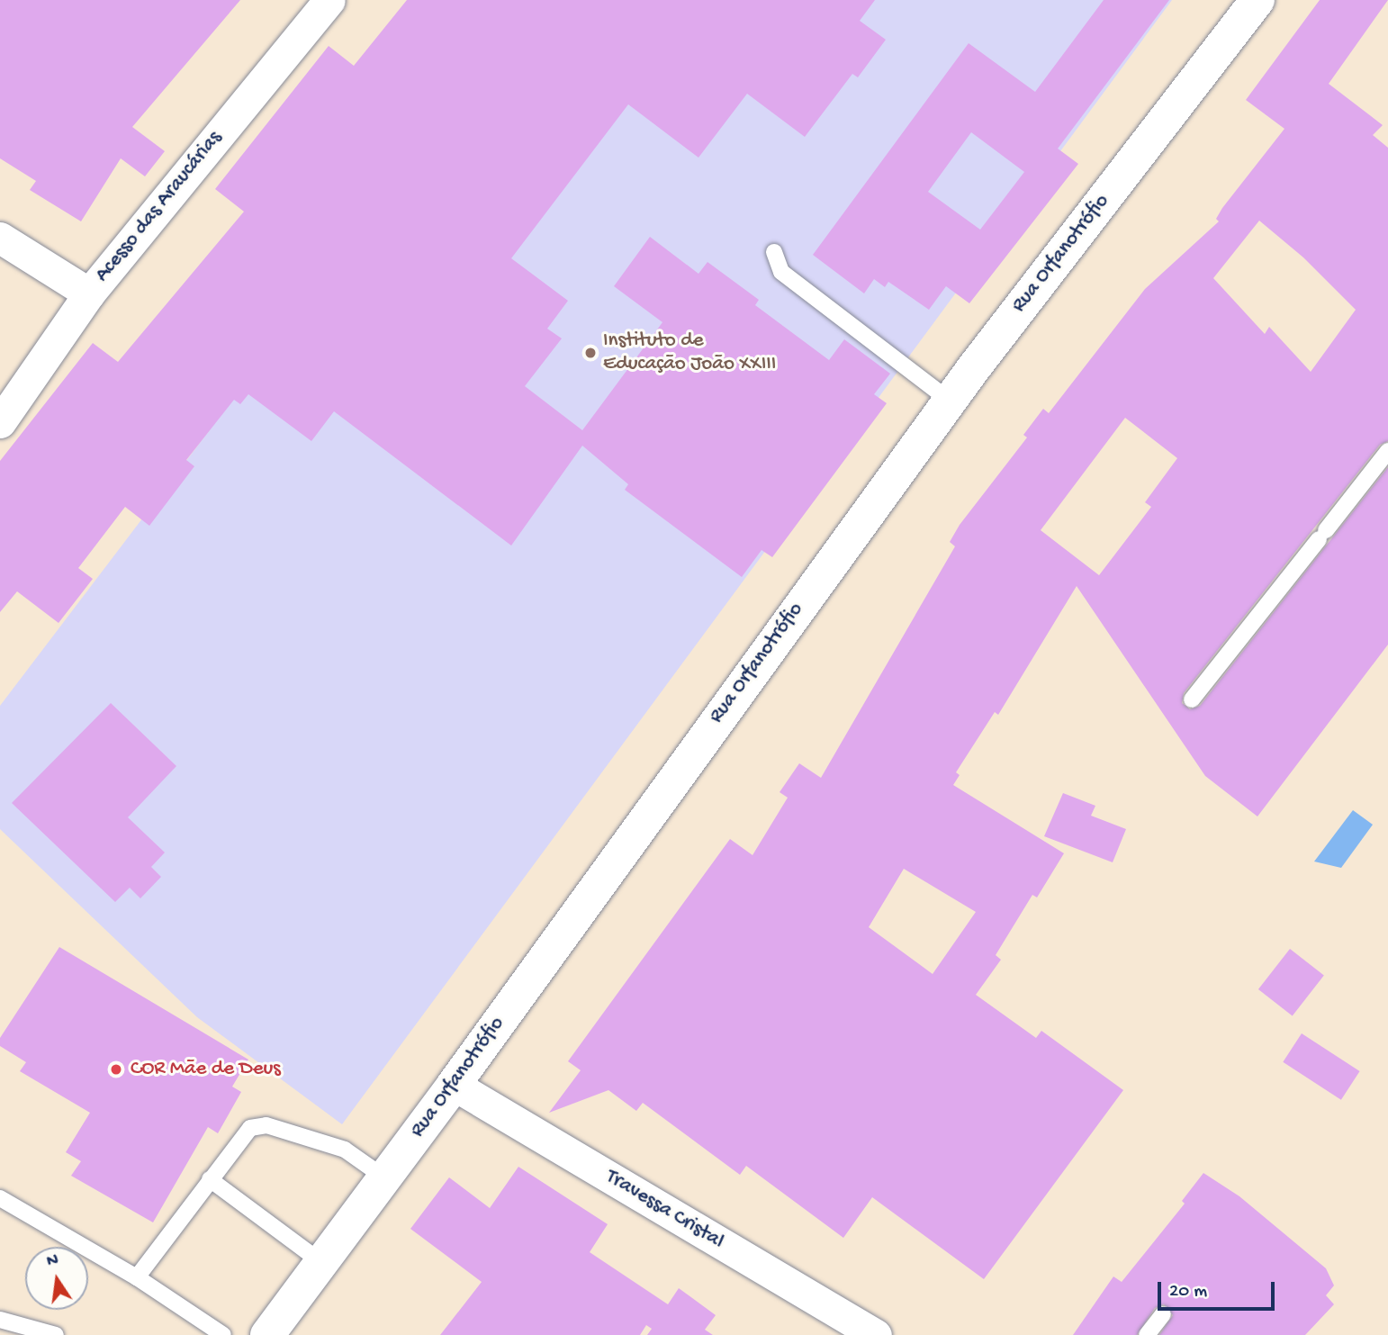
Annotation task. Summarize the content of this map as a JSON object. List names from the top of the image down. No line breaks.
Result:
{"streets":{"street":["Acesso das Araucárias","Rua Orfanotrófio","Travessa Cristal"]},"crossings":[["Rua Orfanotrófio","Travessa Cristal"]],"places":["Instituto de Educação João XXIII","COR Mãe de Deus"],"scale_bar":"20 m","north":"top"}
